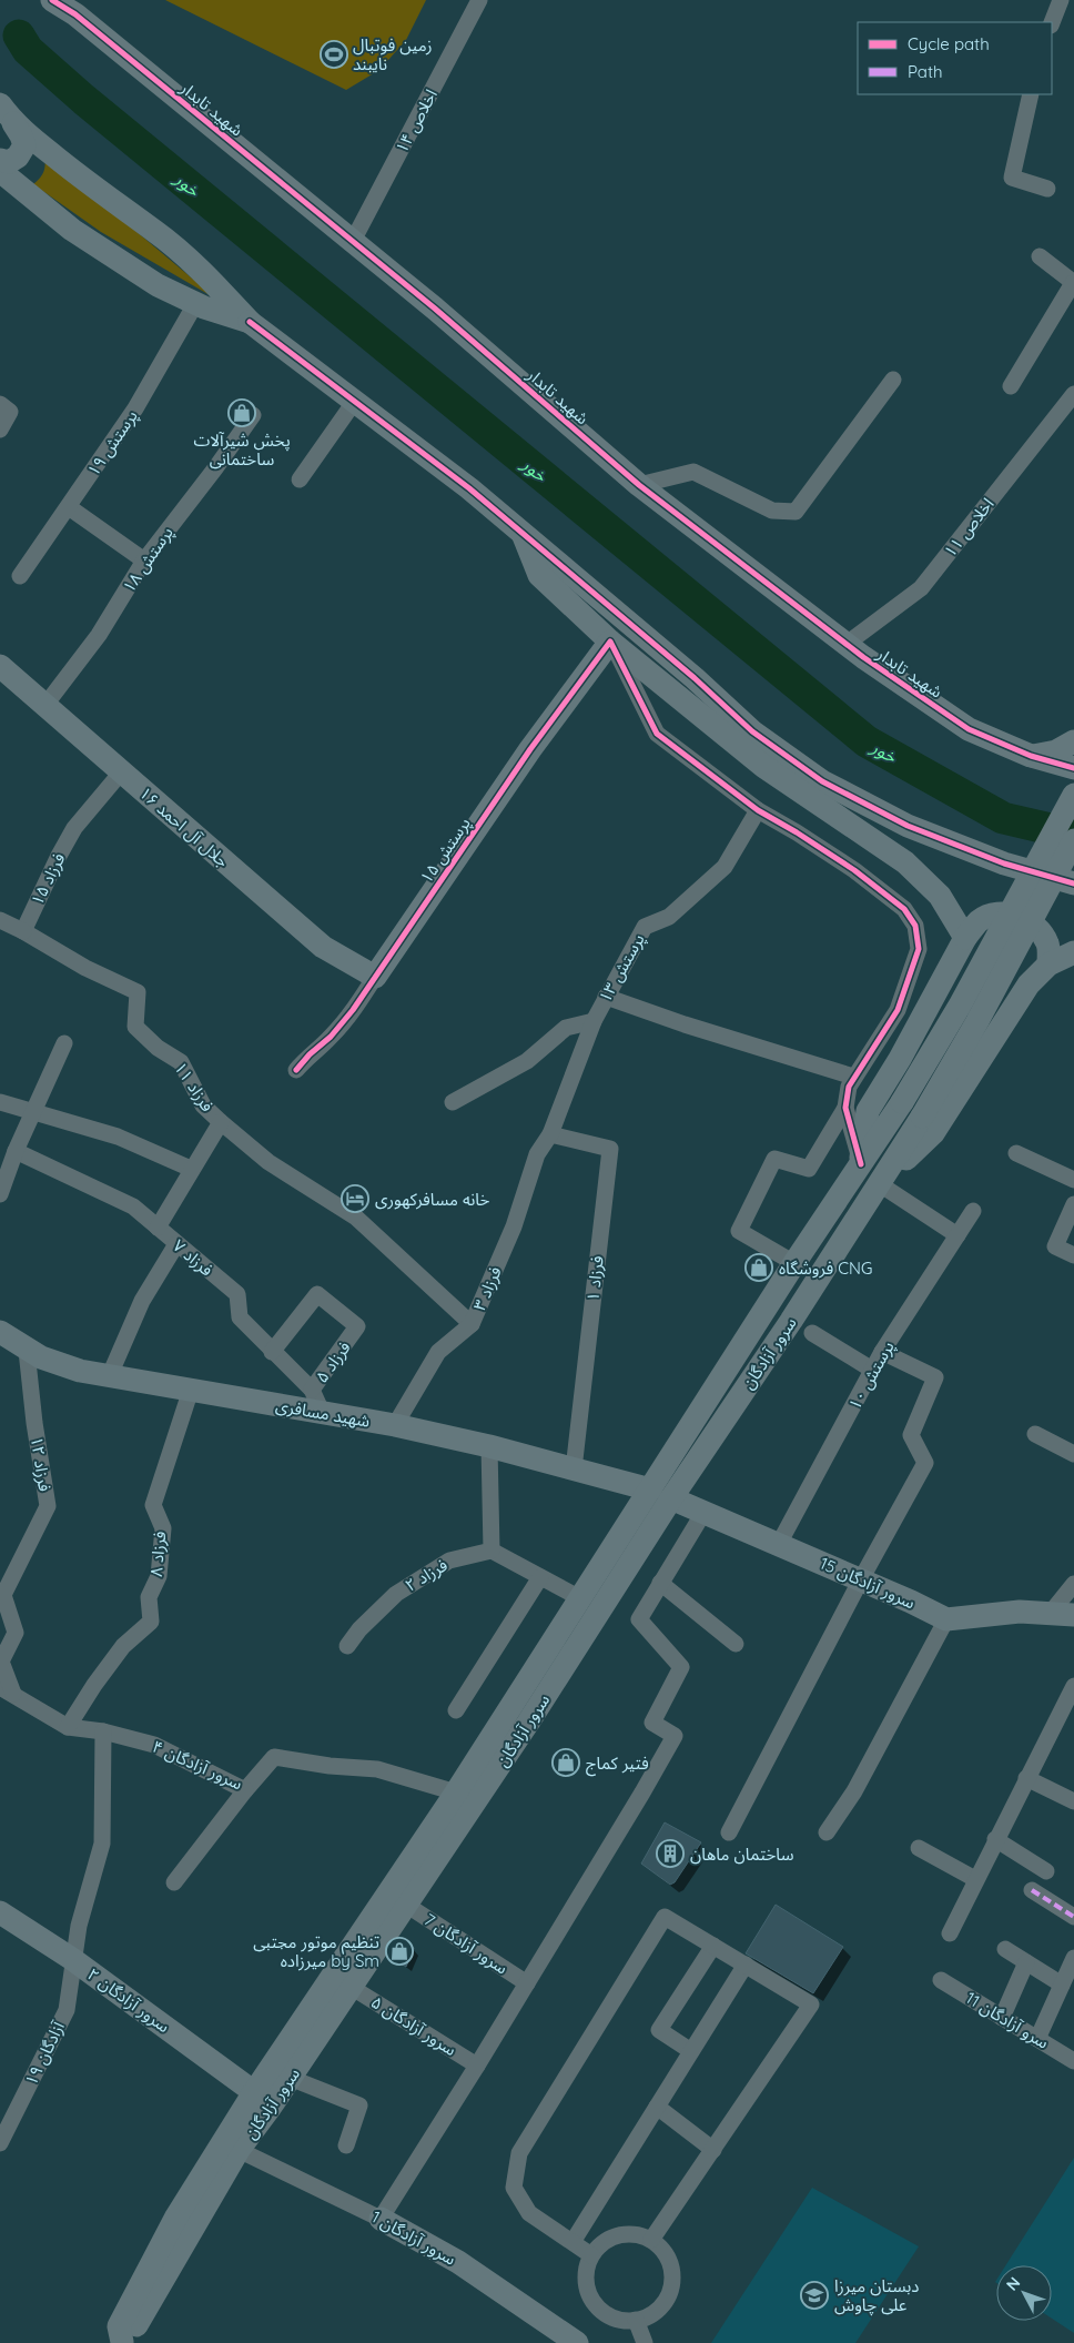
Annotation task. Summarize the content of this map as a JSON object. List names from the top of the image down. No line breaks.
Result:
{"streets":{"street":["شهید تابدار","اخلاص ۱۴","پرستش ۱۹","اخلاص ۱۱","پرستش ۱۸","جلال آل احمد ۱۶","پرستش ۱۵","فرزاد ۱۵","پرستش ۱۳","فرزاد ۱۱","فرزاد ۷","فرزاد ۱","فرزاد ۳","سرور آزادگان","فرزاد ۵","پرستش ۱۰","شهید مسافری","فرزاد ۱۲","فرزاد ۸","فرزاد ۲","سرور آزادگان 15","سرور آزادگان ۴","سرور آزادگان 7","سرور آزادگان ۲","سرو آزادگان 11","سرور آزادگان ۵","آزادگان ۱۹","سرور آزادگان 1"]},"crossings":[["شهید تابدار","اخلاص ۱۴"],["شهید تابدار","اخلاص ۱۱"],["پرستش ۱۸","جلال آل احمد ۱۶"],["جلال آل احمد ۱۶","پرستش ۱۵"],["جلال آل احمد ۱۶","فرزاد ۱۵"],["فرزاد ۱۵","فرزاد ۱۱"],["پرستش ۱۳","فرزاد ۱"],["پرستش ۱۳","فرزاد ۳"],["فرزاد ۷","فرزاد ۵"],["فرزاد ۷","شهید مسافری"],["فرزاد ۱","فرزاد ۳"],["فرزاد ۱","شهید مسافری"],["فرزاد ۳","شهید مسافری"],["سرور آزادگان","شهید مسافری"],["سرور آزادگان","سرور آزادگان 15"],["سرور آزادگان","سرور آزادگان ۴"],["سرور آزادگان","سرور آزادگان 7"],["سرور آزادگان","سرور آزادگان ۲"],["سرور آزادگان","سرور آزادگان ۵"],["سرور آزادگان","سرور آزادگان 1"],["پرستش ۱۰","سرور آزادگان 15"],["شهید مسافری","فرزاد ۱۲"],["شهید مسافری","فرزاد ۸"],["شهید مسافری","سرور آزادگان 15"],["فرزاد ۱۲","سرور آزادگان ۴"],["فرزاد ۸","سرور آزادگان ۴"],["سرور آزادگان ۴","آزادگان ۱۹"],["سرور آزادگان ۲","آزادگان ۱۹"]],"water":["خور"],"places":{"sports":["زمین فوتبال نایبند"],"shop":["پخش شیرآلات ساختمانی","فروشگاه CNG","فتیر کماج","تنظیم موتور مجتبی میرزاده by Sm"],"hotel":["خانه مسافرکهوری"],"building":["ساختمان ماهان"],"school or university":["دبستان میرزا علی چاوش"]},"legend":["Cycle path","Path"],"north":"top left"}
